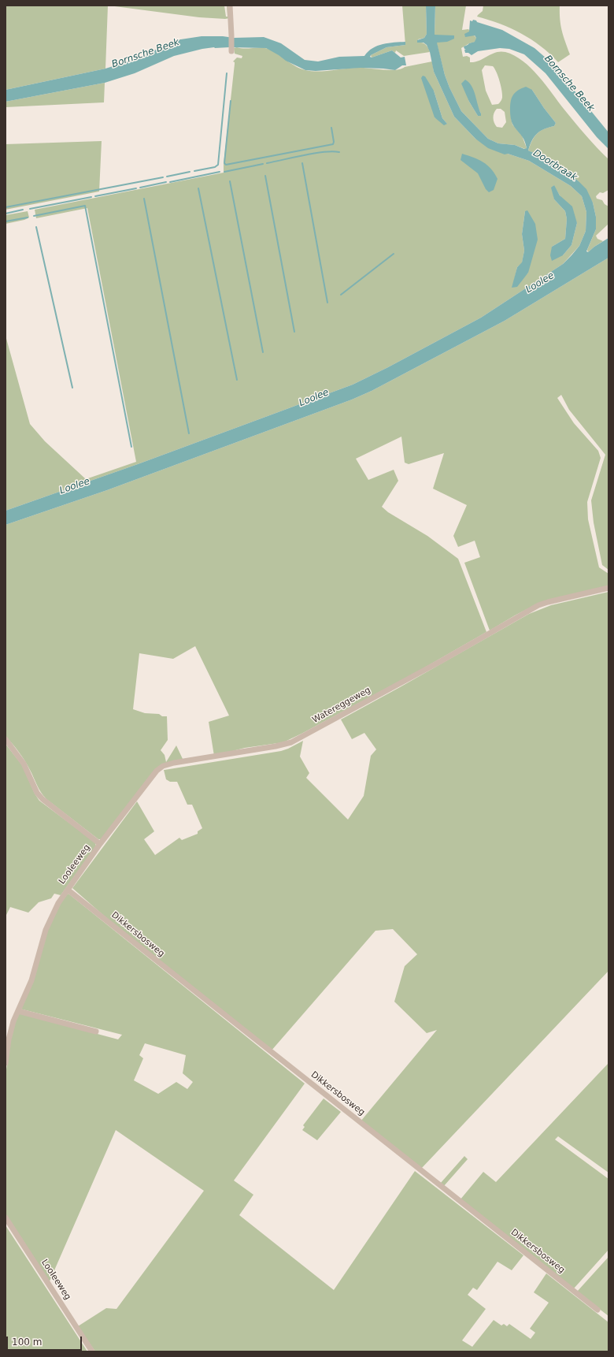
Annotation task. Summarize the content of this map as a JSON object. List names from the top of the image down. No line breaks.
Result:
{"streets":{"street":["Watereggeweg","Looleeweg","Dikkersbosweg"]},"crossings":[["Watereggeweg","Looleeweg"],["Looleeweg","Dikkersbosweg"]],"water":["Bornsche Beek","Doorbraak","Loolee"],"scale_bar":"100 m"}
